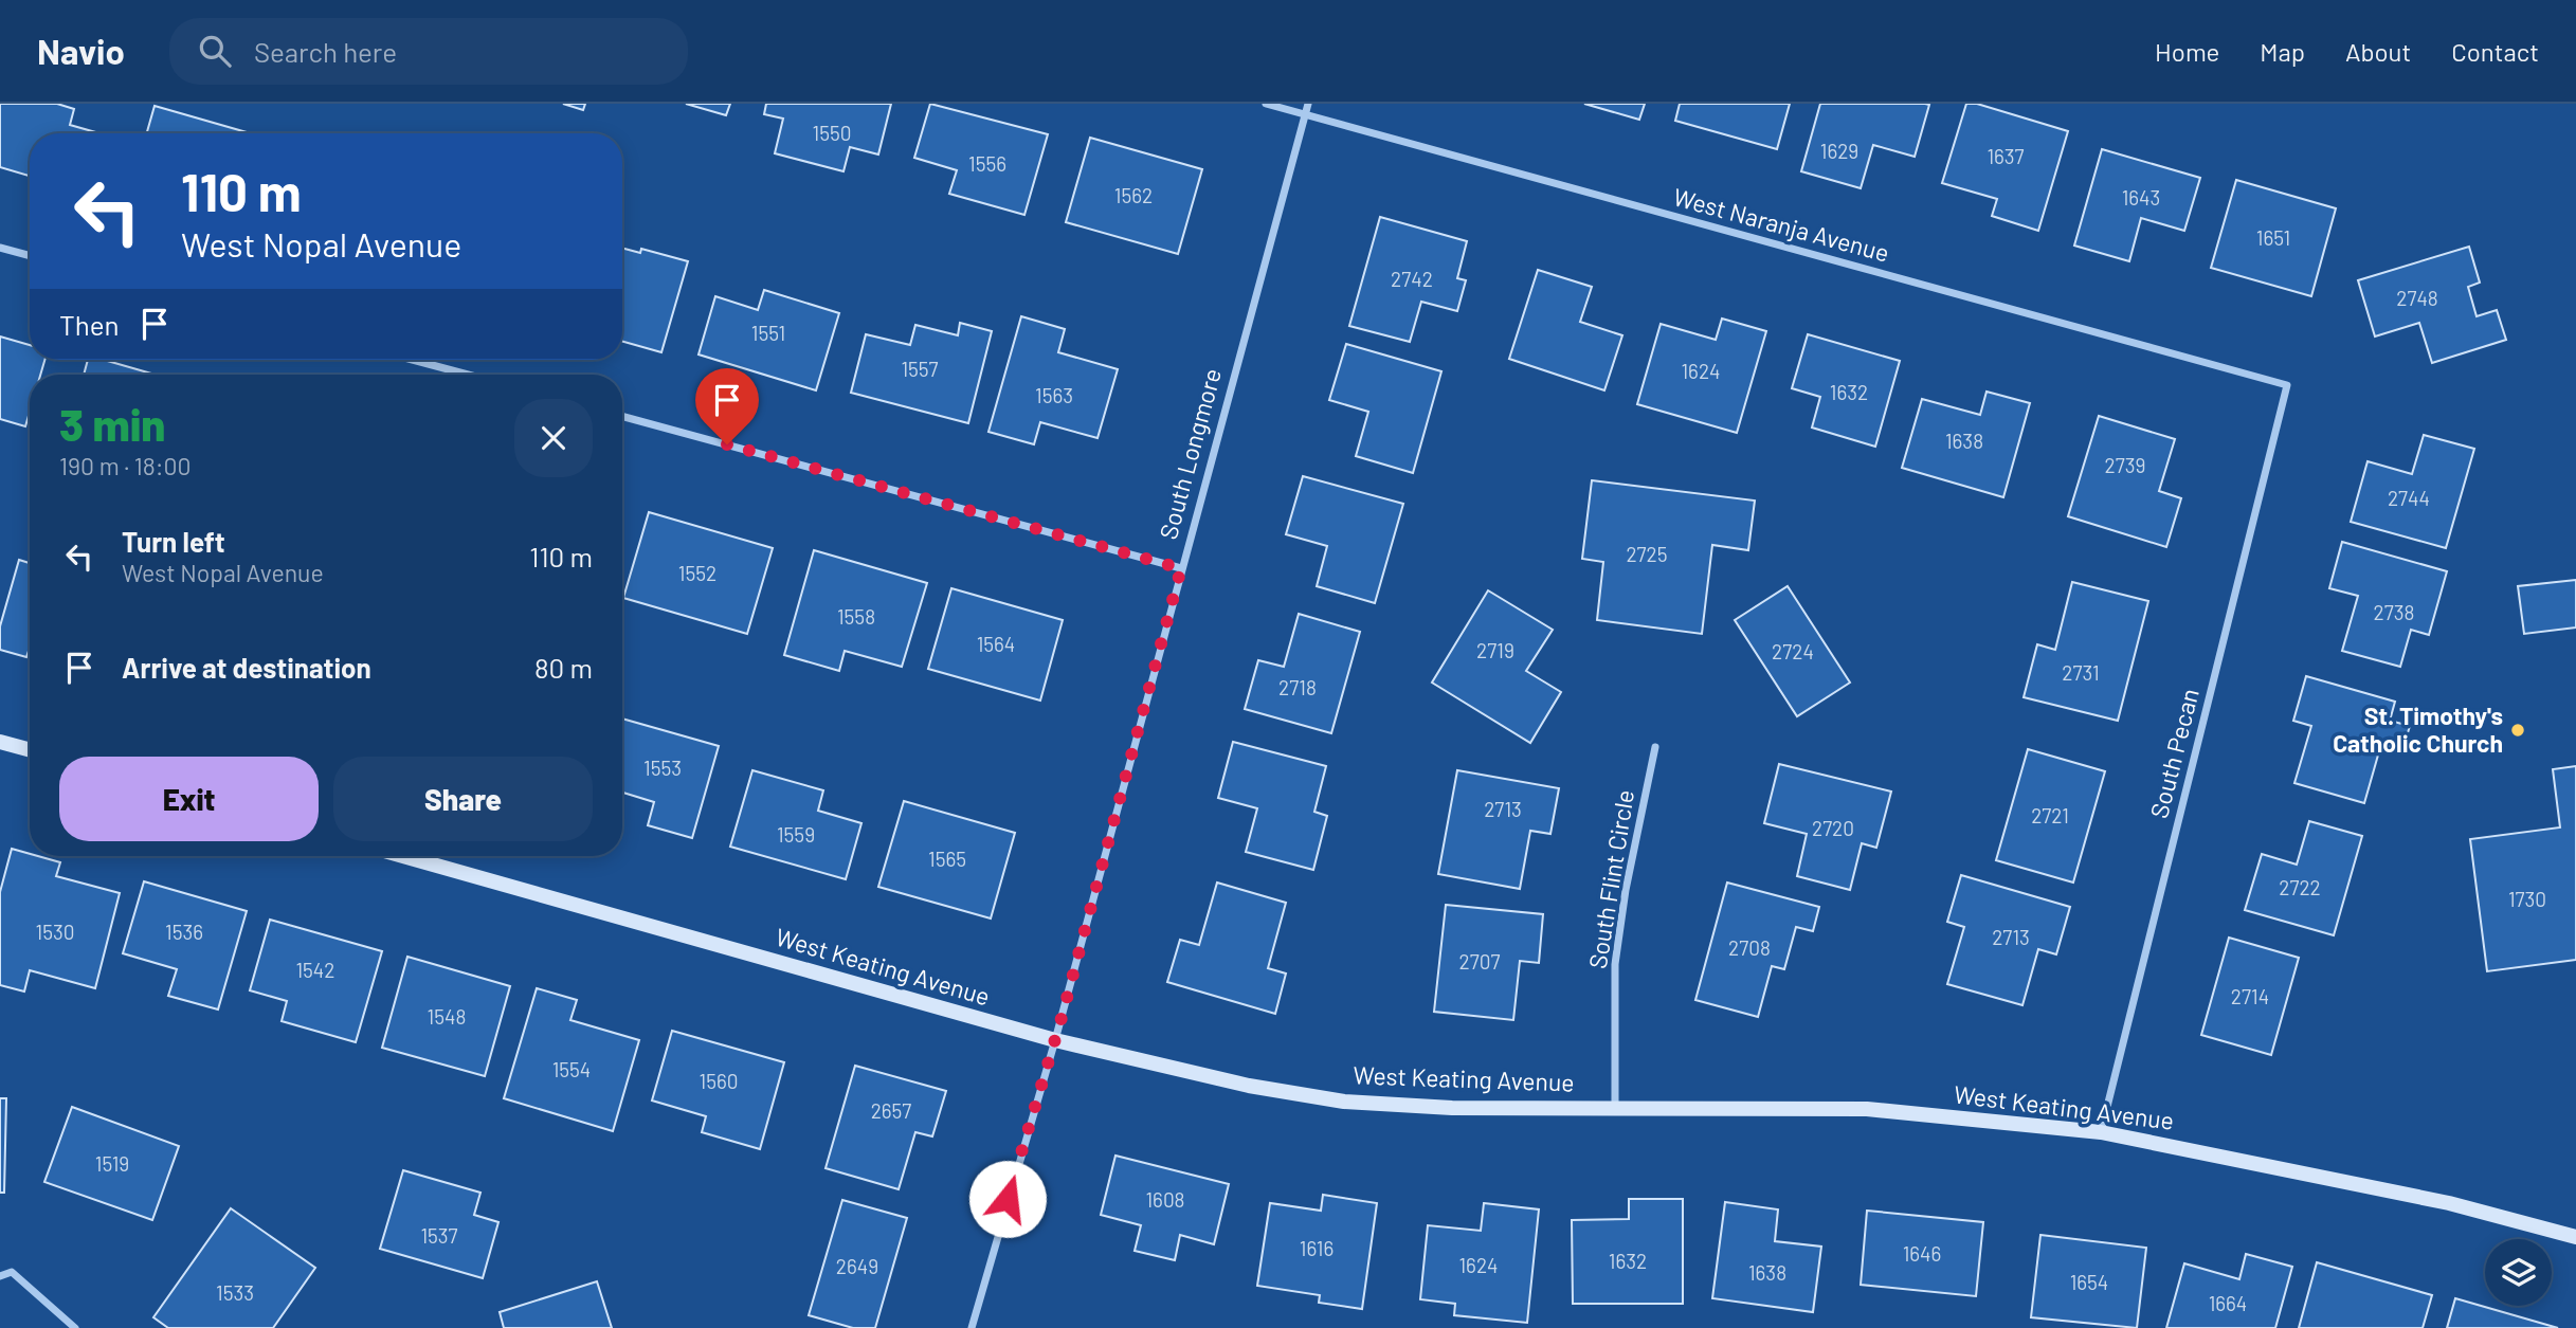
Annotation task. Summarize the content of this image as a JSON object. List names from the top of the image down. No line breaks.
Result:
{"streets":{"street":["West Naranja Avenue","South Longmore","South Pecan","South Flint Circle","West Keating Avenue"]},"crossings":[["West Naranja Avenue","South Longmore"],["West Naranja Avenue","South Pecan"],["South Longmore","West Keating Avenue"],["South Pecan","West Keating Avenue"],["South Flint Circle","West Keating Avenue"]],"places":["St. Timothy's Catholic Church"],"house_numbers":["1550","1629","1637","1556","1562","1643","1651","2742","2748","1551","1557","1624","1632","1563","1638","2739","2744","2725","1552","2738","1558","1564","2719","2724","2731","2718","1553","2713","2721","2720","1559","1565","2722","1730","1530","1536","2713","2708","2707","1542","2714","1548","1554","1560","2657","1519","1608","1537","1616","1646","1632","1624","2649","1638","1654","1533","1664"],"page":{"header":"Navio","search":"Search here","nav":["Home","Map","About","Contact"],"turn":["110 m","West Nopal Avenue"],"then":"Then","heading":["3 min","190 m · 18:00"],"list":[{"name":"Turn left","note":"West Nopal Avenue","value":"110 m"},{"name":"Arrive at destination","value":"80 m"}],"buttons":["Exit","Share"]}}
